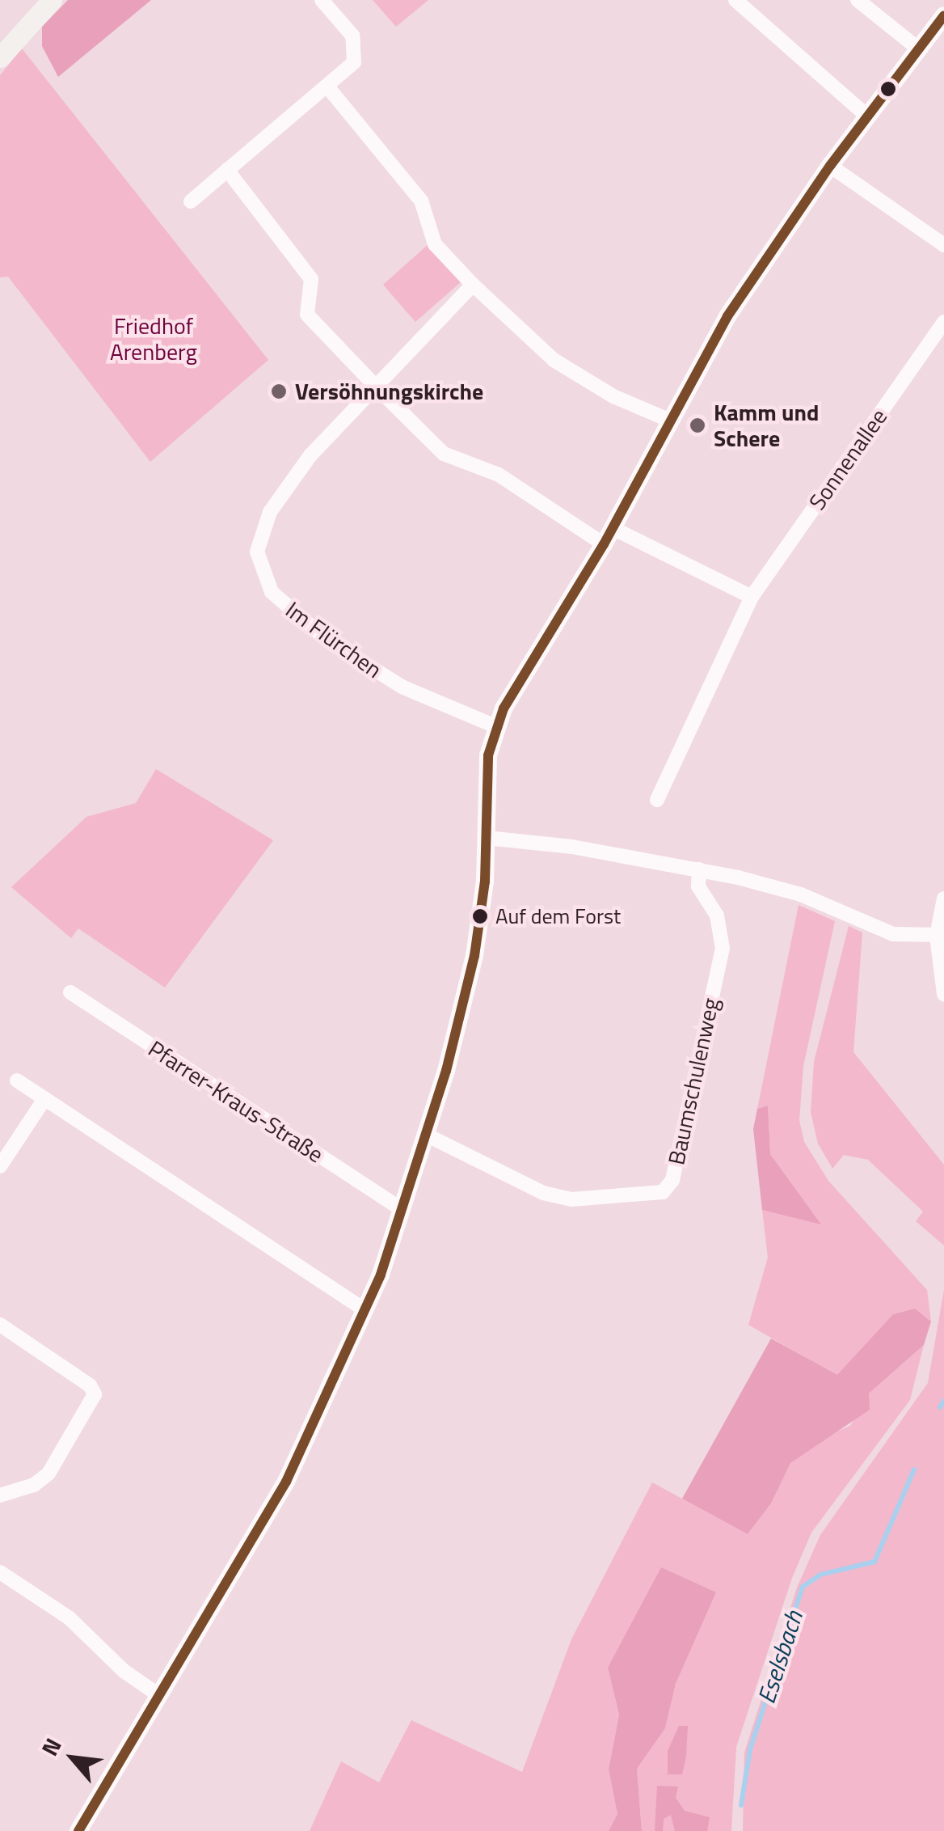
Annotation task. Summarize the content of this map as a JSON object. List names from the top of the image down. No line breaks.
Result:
{"streets":{"street":["Sonnenallee","Im Flürchen","Baumschulenweg","Pfarrer-Kraus-Straße"]},"water":["Eselsbach"],"parks":["Friedhof Arenberg"],"places":["Versöhnungskirche","Kamm und Schere","Auf dem Forst"],"north":"top left"}
